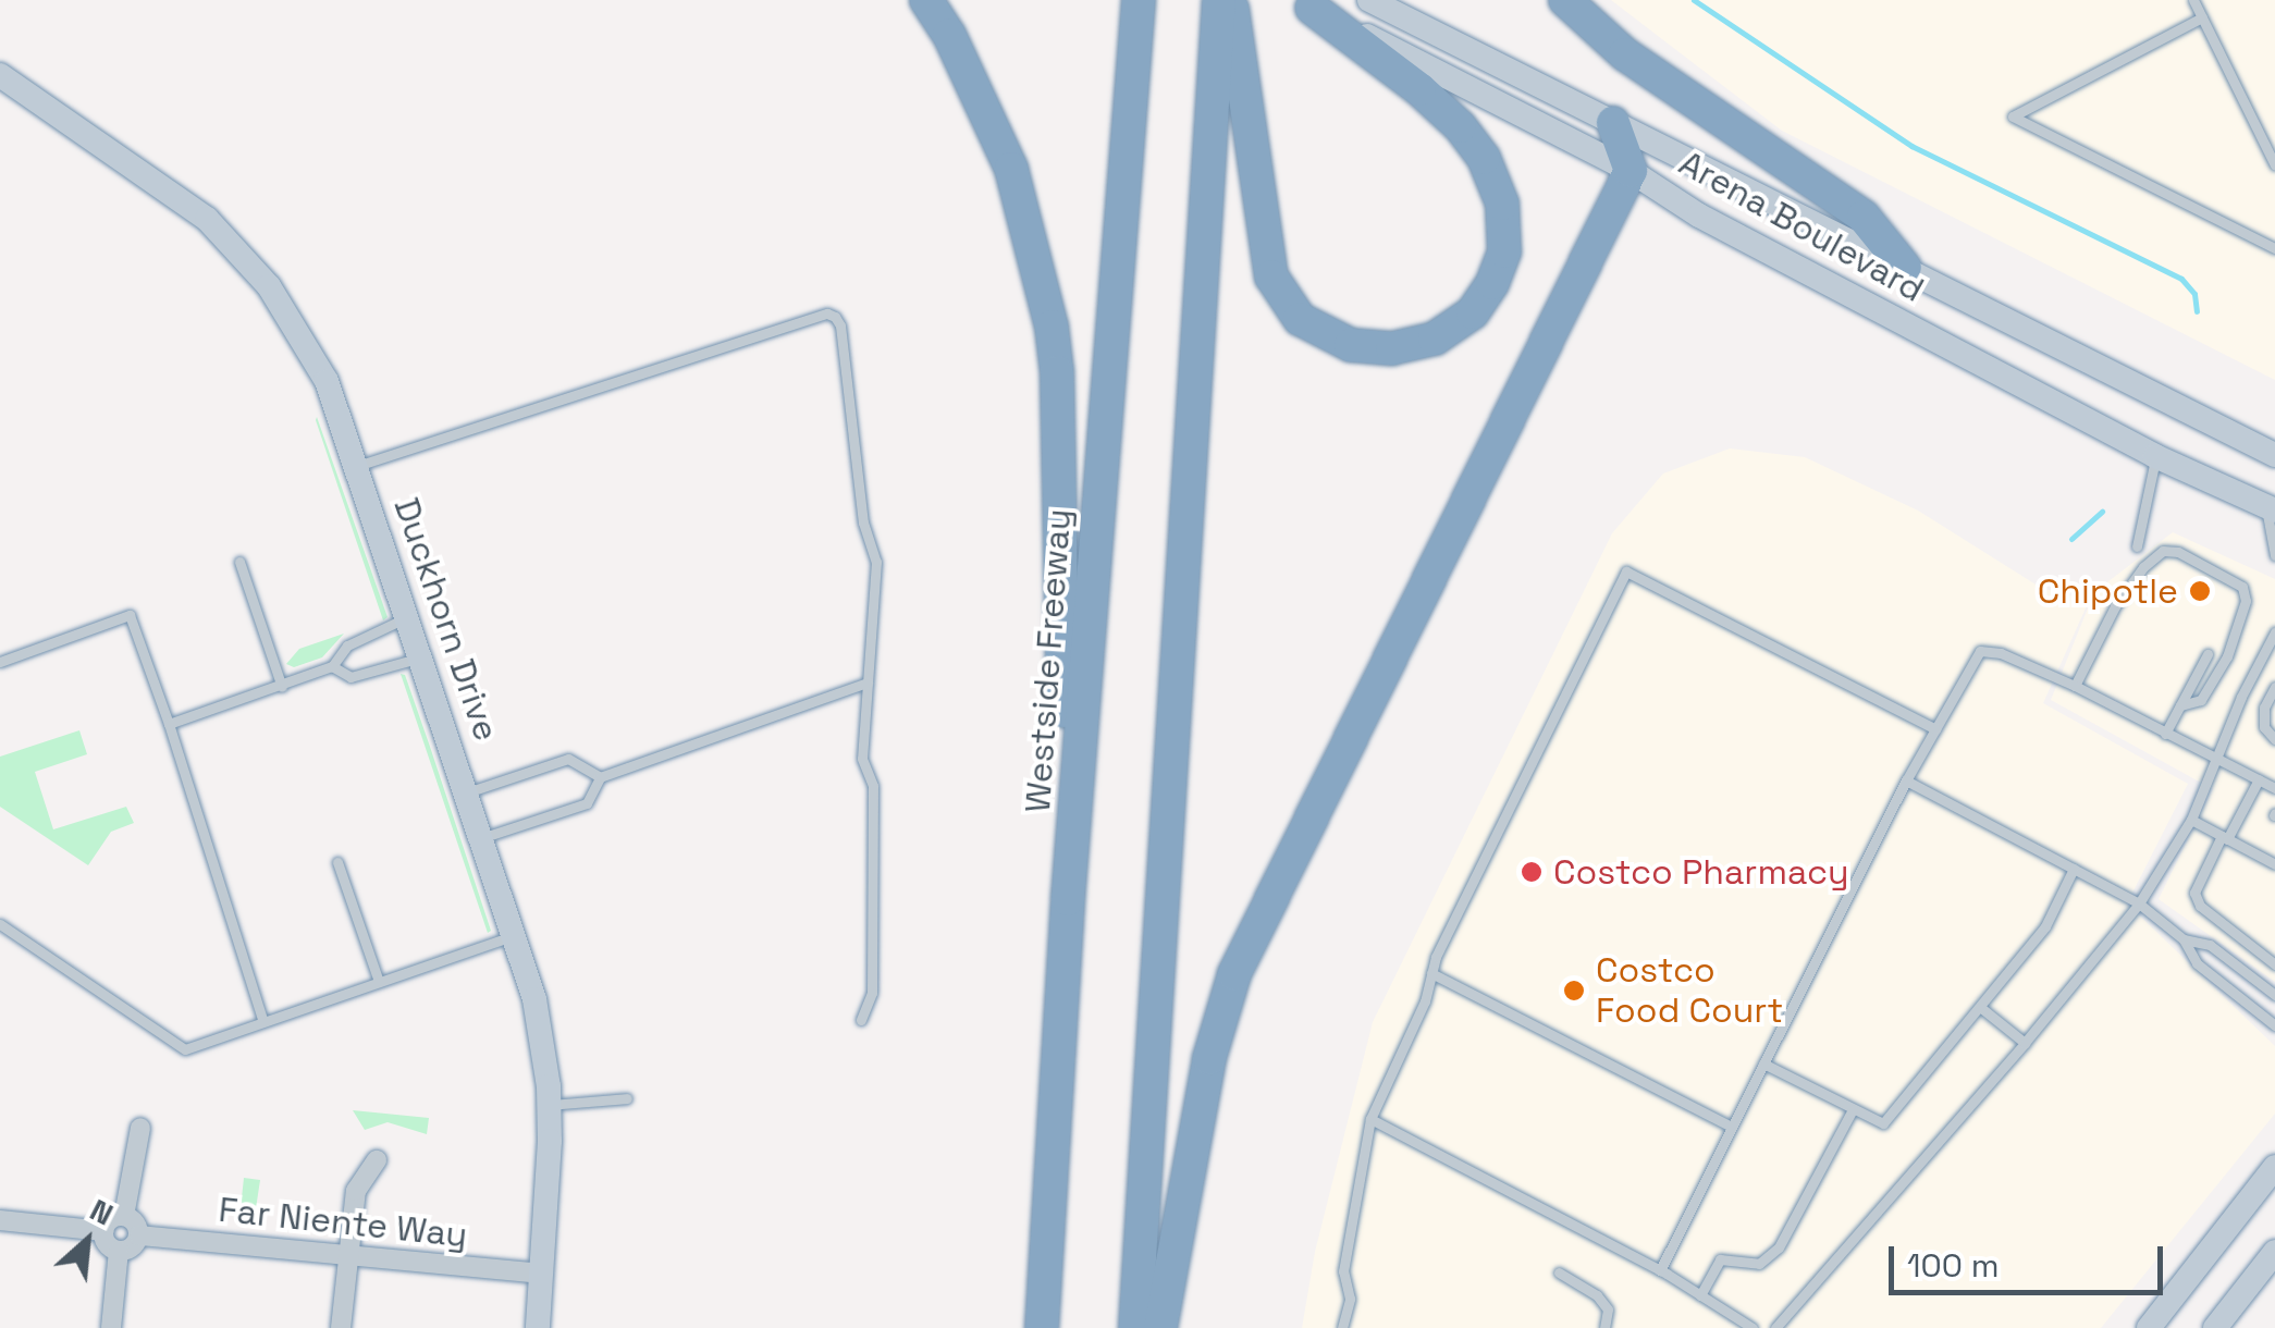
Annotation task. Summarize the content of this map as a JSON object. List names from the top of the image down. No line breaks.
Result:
{"streets":{"highway":["Westside Freeway"],"main road":["Arena Boulevard","Duckhorn Drive"],"street":["Far Niente Way"]},"crossings":[["Duckhorn Drive","Far Niente Way"]],"places":["Chipotle","Costco Pharmacy","Costco Food Court"],"scale_bar":"100 m","north":"top right"}
